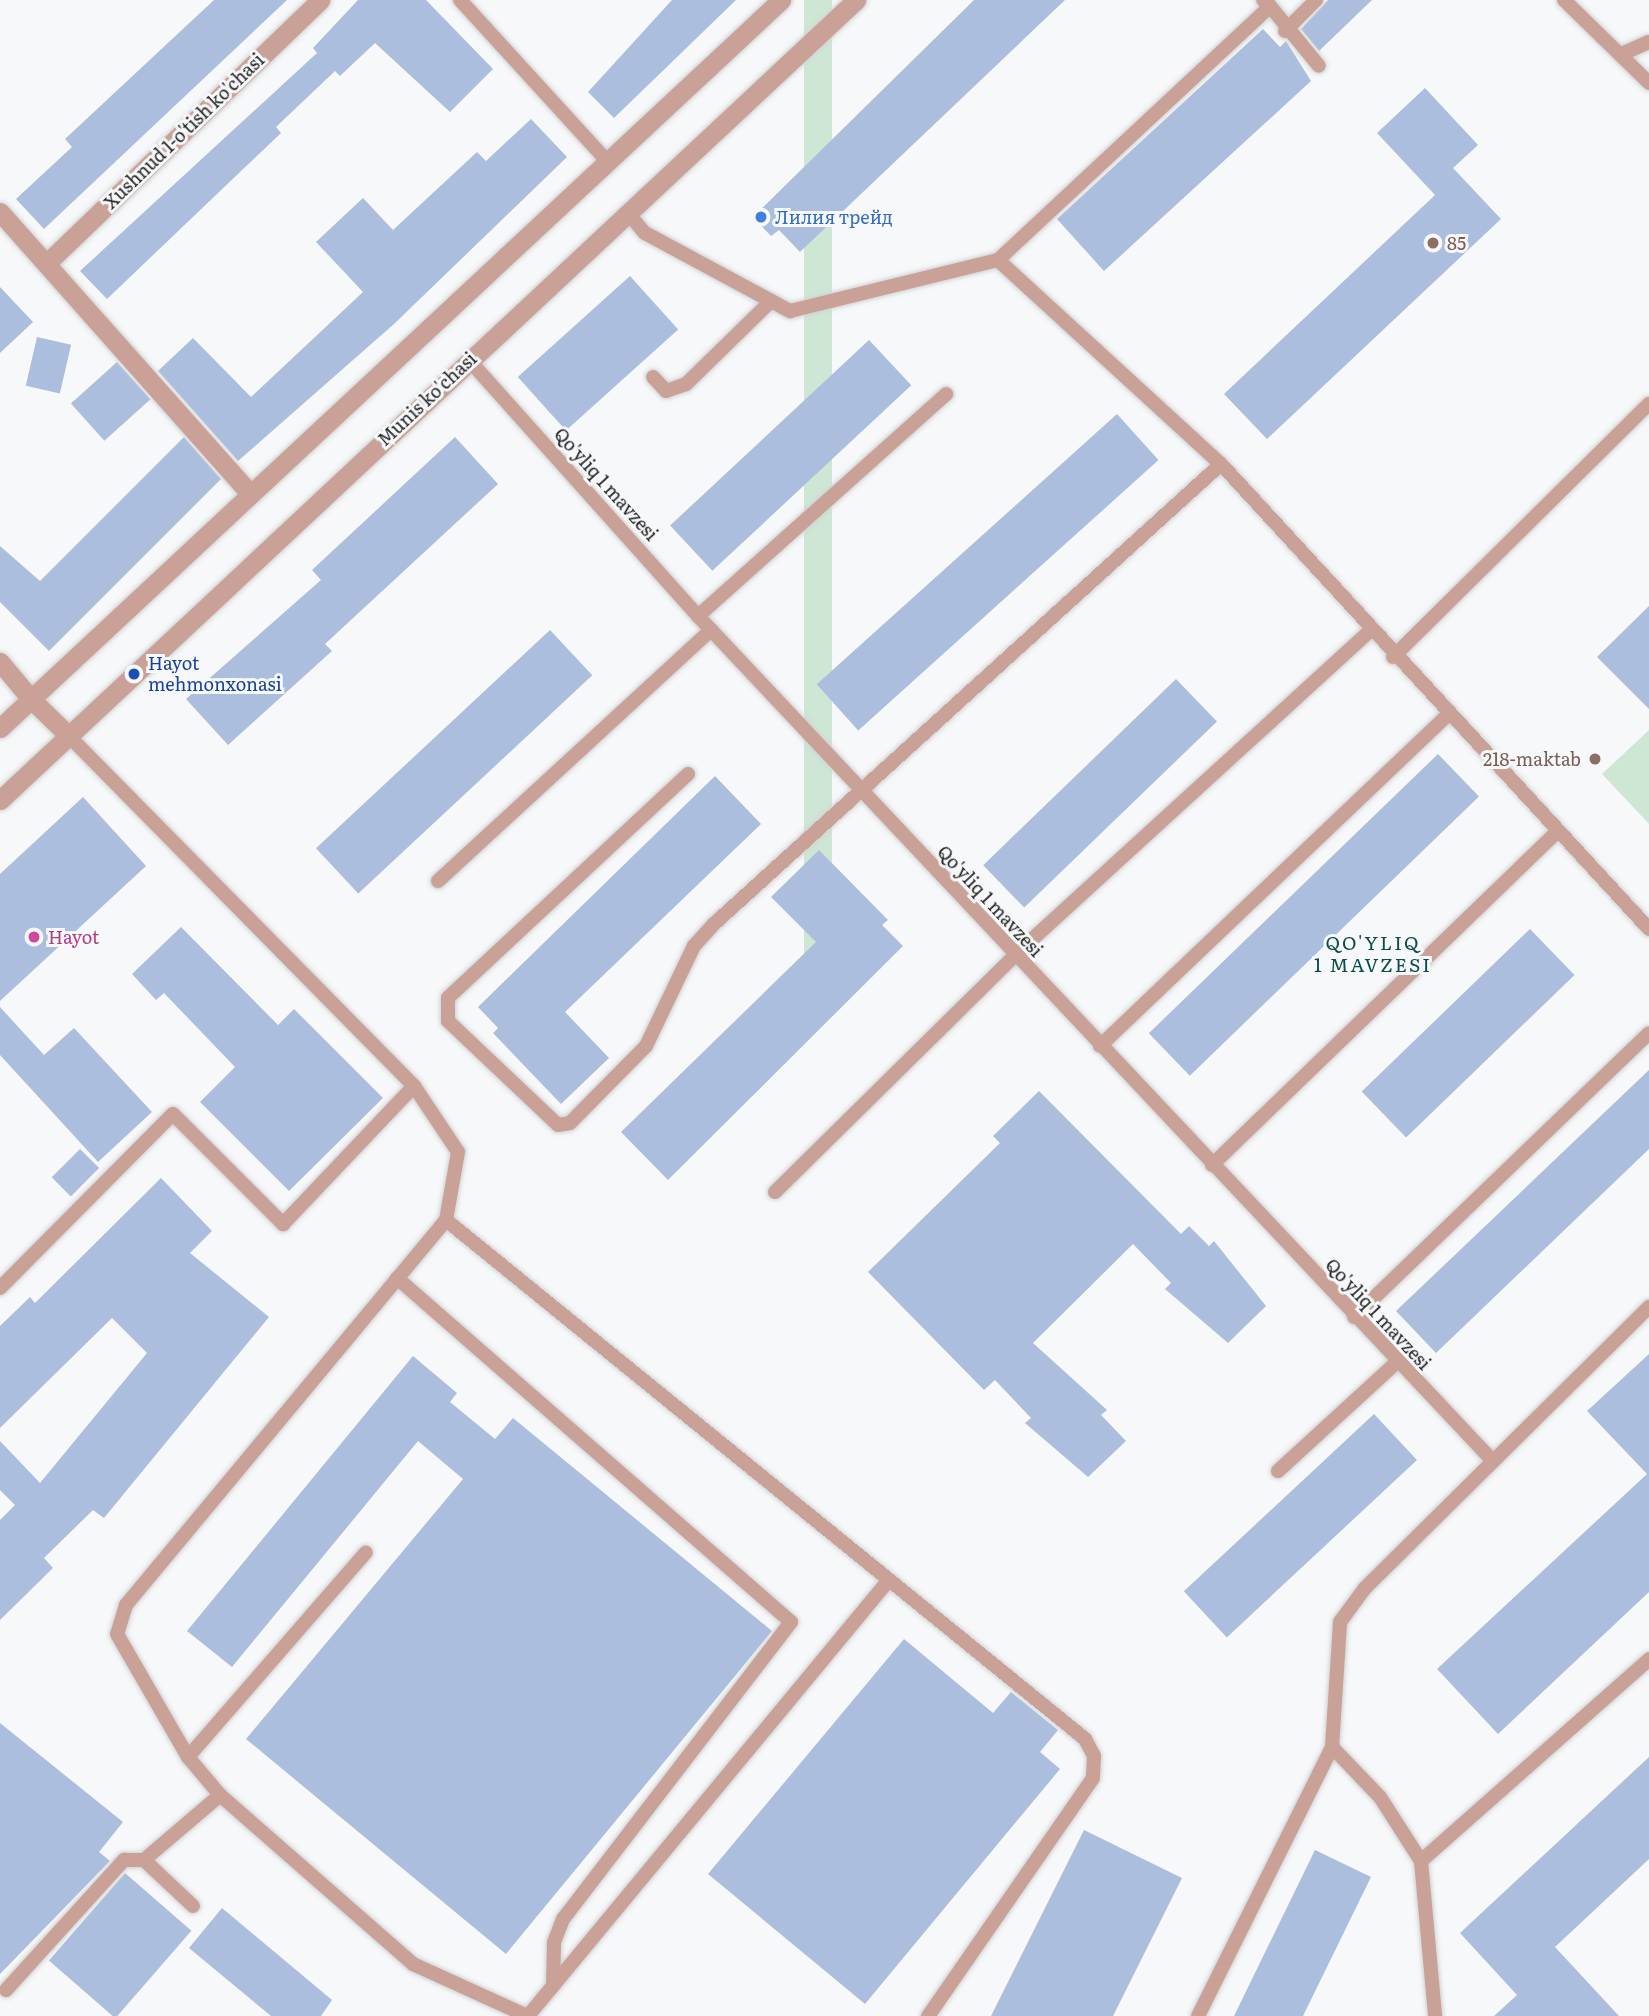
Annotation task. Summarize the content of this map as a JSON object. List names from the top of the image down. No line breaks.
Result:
{"streets":{"street":["Xushnud 1-o'tish ko'chasi","Munis ko'chasi"],"lane":["Qo'yliq 1 mavzesi"]},"crossings":[["Munis ko'chasi","Qo'yliq 1 mavzesi"]],"districts":["QO'YLIQ 1 MAVZESI"],"places":["Лилия трейд","85","Hayot mehmonxonasi","218-maktab","Hayot"]}
